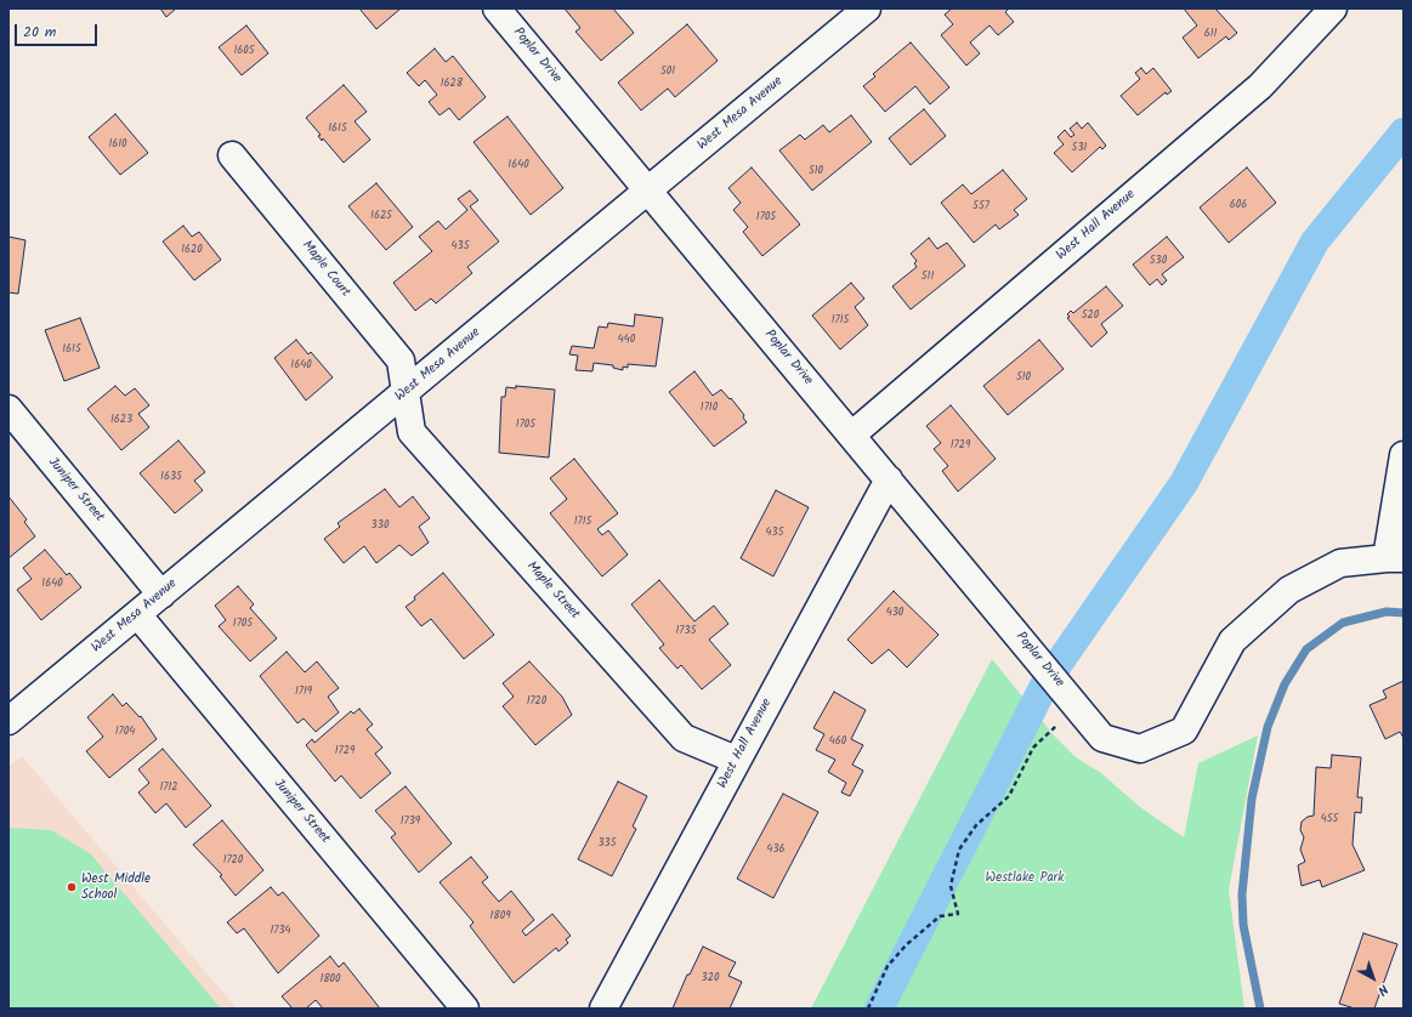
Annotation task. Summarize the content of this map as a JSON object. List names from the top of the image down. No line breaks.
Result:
{"streets":{"street":["Poplar Drive","West Mesa Avenue","West Hall Avenue","Maple Court","Juniper Street","Maple Street"]},"crossings":[["Poplar Drive","West Mesa Avenue"],["Poplar Drive","West Hall Avenue"],["West Mesa Avenue","Maple Court"],["West Mesa Avenue","Juniper Street"],["West Mesa Avenue","Maple Street"],["West Hall Avenue","Maple Street"],["Maple Court","Maple Street"]],"parks":["Westlake Park"],"places":["West Middle School"],"house_numbers":["611","1605","501","1628","1615","1610","531","1640","510","606","557","1625","1705","435","1620","530","511","520","1715","440","1615","1640","510","1710","1623","1705","1729","1635","1715","330","435","1640","430","1705","1735","1719","1720","1704","460","1729","1712","455","1739","335","436","1720","1809","1734","320","1800"],"scale_bar":"20 m","north":"bottom right"}
